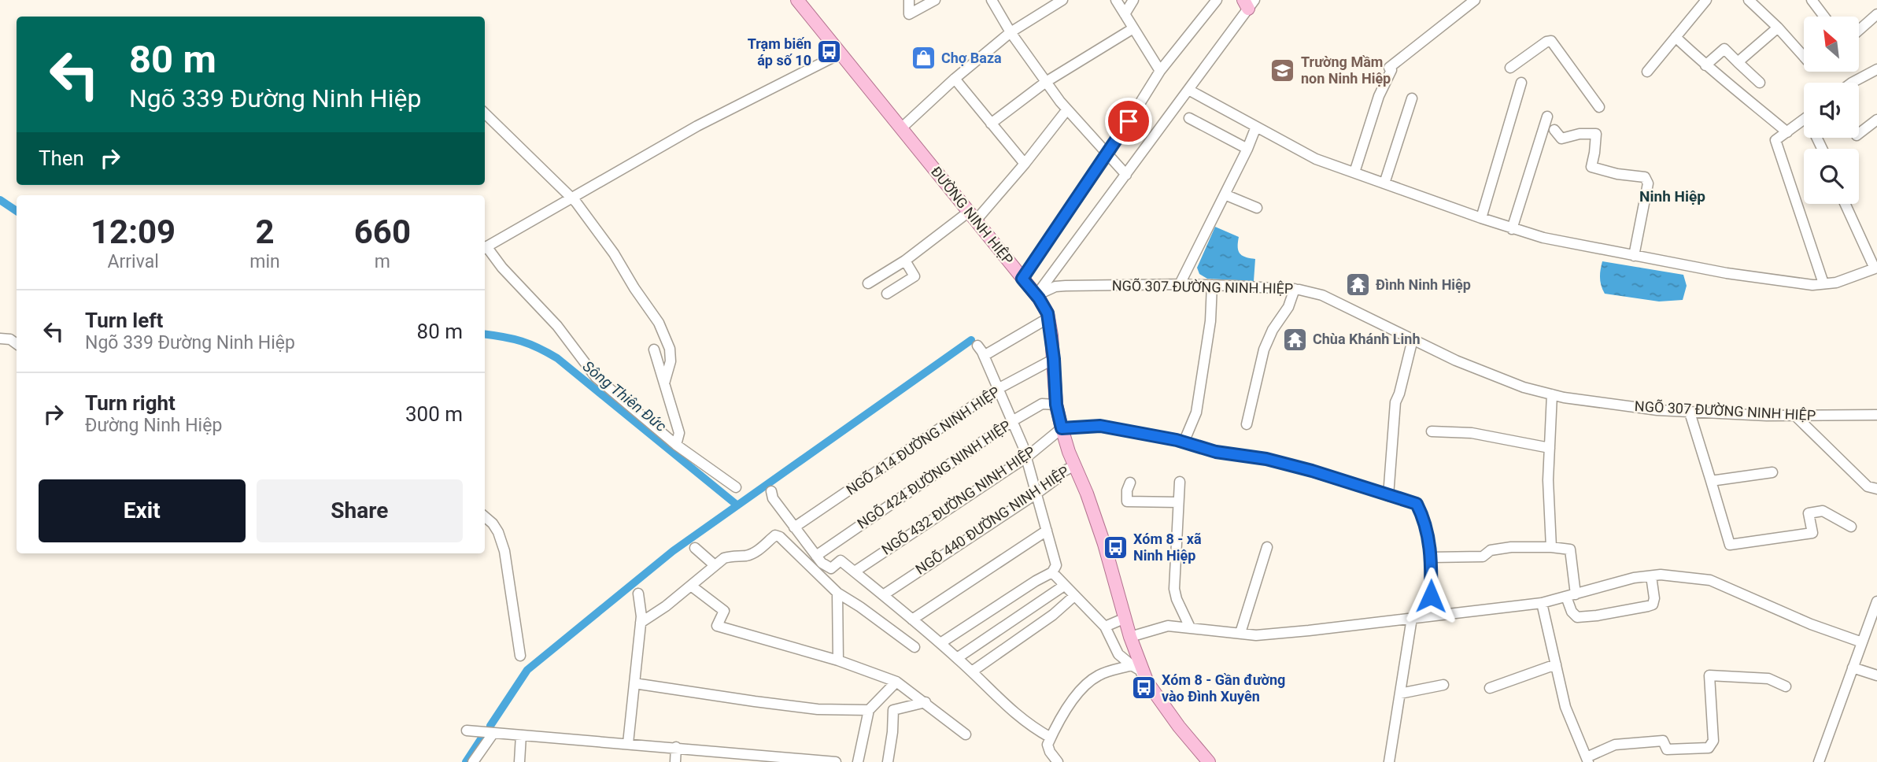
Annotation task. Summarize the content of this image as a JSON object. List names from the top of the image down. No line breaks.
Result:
{"streets":{"main road":["ĐƯỜNG NINH HIỆP"],"street":["NGÕ 307 ĐƯỜNG NINH HIỆP","NGÕ 414 ĐƯỜNG NINH HIỆP","NGÕ 424 ĐƯỜNG NINH HIỆP","NGÕ 432 ĐƯỜNG NINH HIỆP","NGÕ 440 ĐƯỜNG NINH HIỆP"]},"crossings":[["ĐƯỜNG NINH HIỆP","NGÕ 307 ĐƯỜNG NINH HIỆP"],["ĐƯỜNG NINH HIỆP","NGÕ 414 ĐƯỜNG NINH HIỆP"],["ĐƯỜNG NINH HIỆP","NGÕ 424 ĐƯỜNG NINH HIỆP"],["ĐƯỜNG NINH HIỆP","NGÕ 432 ĐƯỜNG NINH HIỆP"],["ĐƯỜNG NINH HIỆP","NGÕ 440 ĐƯỜNG NINH HIỆP"]],"districts":["Ninh Hiệp"],"water":["Sông Thiên Đức"],"places":{"bus stop":["Trạm biến áp số 10","Xóm 8 - xã Ninh Hiệp","Xóm 8 - Gần đường vào Đình Xuyên"],"shop":["Chợ Baza"],"school or university":["Trường Mầm non Ninh Hiệp"],"temple":["Đình Ninh Hiệp","Chùa Khánh Linh"]},"north":"top left","page":{"turn":["80 m","Ngõ 339 Đường Ninh Hiệp"],"then":"Then","eta":["12:09","Arrival","2","min","660","m"],"list":[{"name":"Turn left","note":"Ngõ 339 Đường Ninh Hiệp","value":"80 m"},{"name":"Turn right","note":"Đường Ninh Hiệp","value":"300 m"}],"buttons":["Exit","Share"]}}
